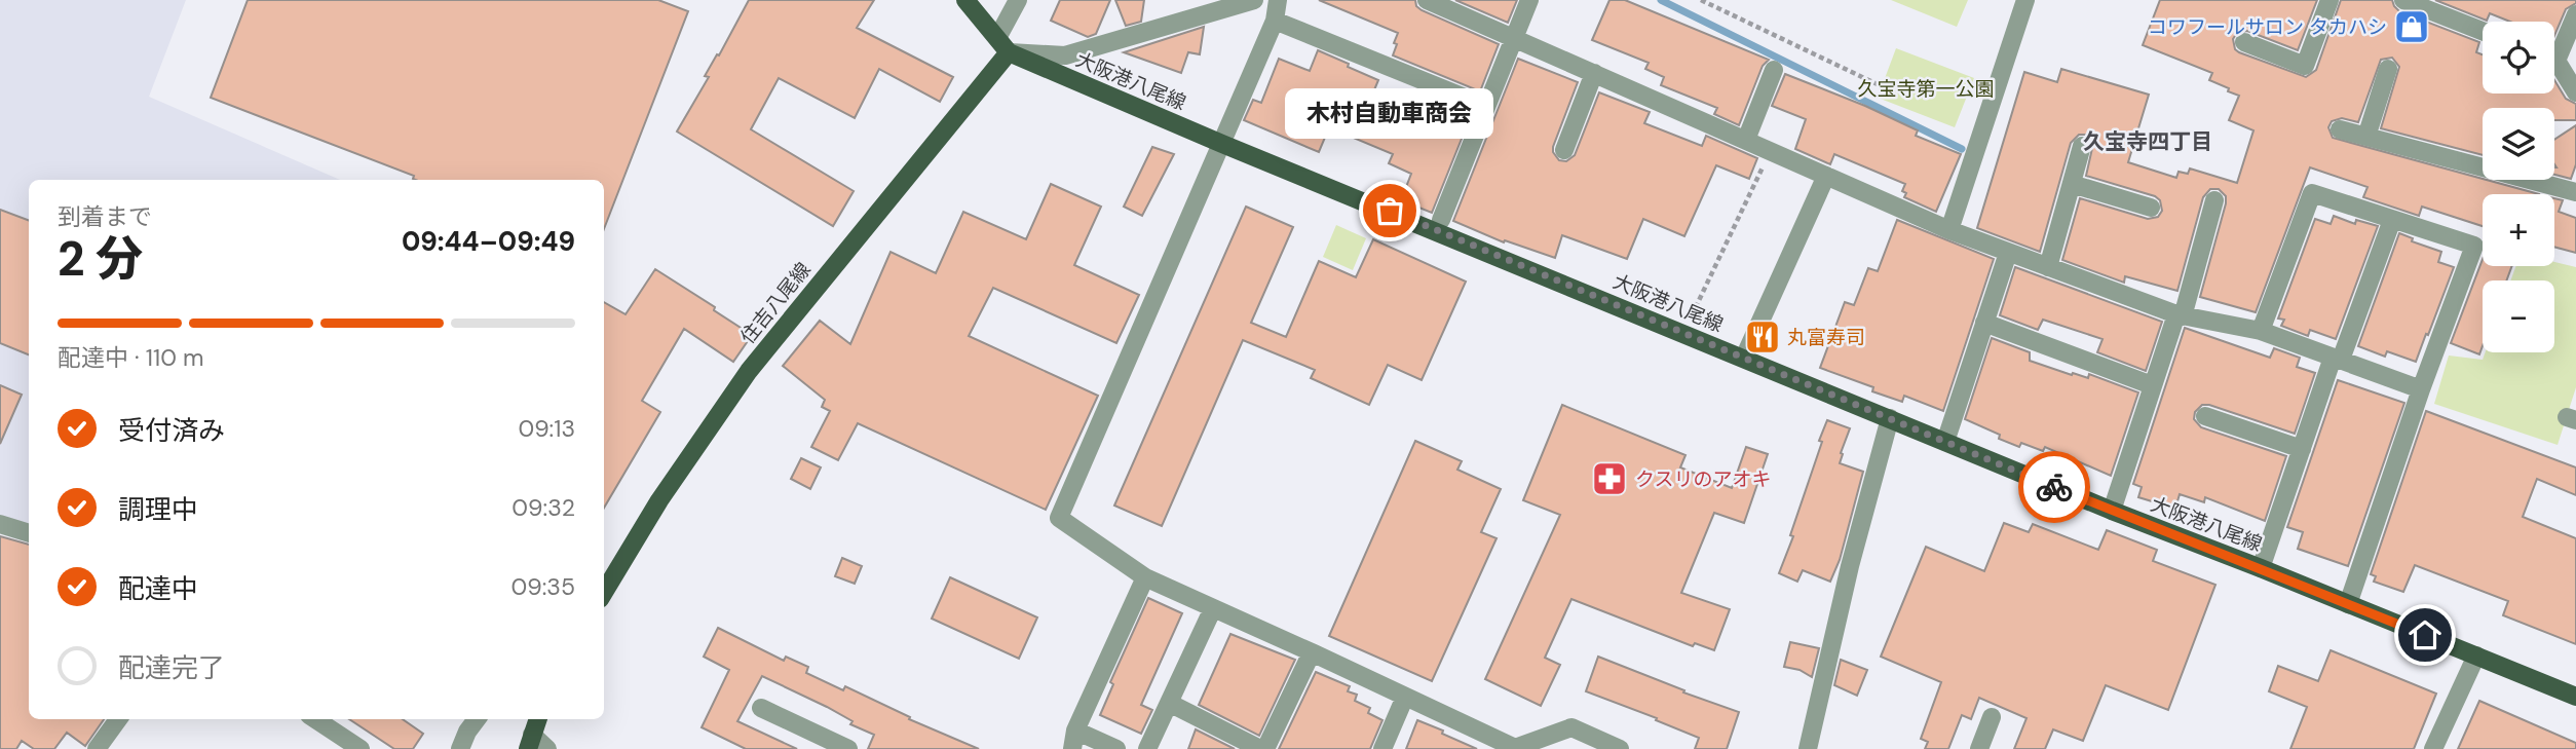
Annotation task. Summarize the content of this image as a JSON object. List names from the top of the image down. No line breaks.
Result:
{"streets":{"main road":["大阪港八尾線","住吉八尾線"]},"crossings":[["大阪港八尾線","住吉八尾線"]],"districts":["久宝寺四丁目"],"parks":["久宝寺第一公園"],"places":{"shop":["コワフールサロン タカハシ"],"other":["木村自動車商会"],"restaurant":["丸富寿司"],"pharmacy":["クスリのアオキ"]},"page":{"map_buttons":["+","−"],"bubble":"木村自動車商会","heading":["2 分","到着まで","09:44–09:49"],"bar":"配達中 · 110 m","list":[["受付済み","09:13"],["調理中","09:32"],["配達中","09:35"],"配達完了"]}}
